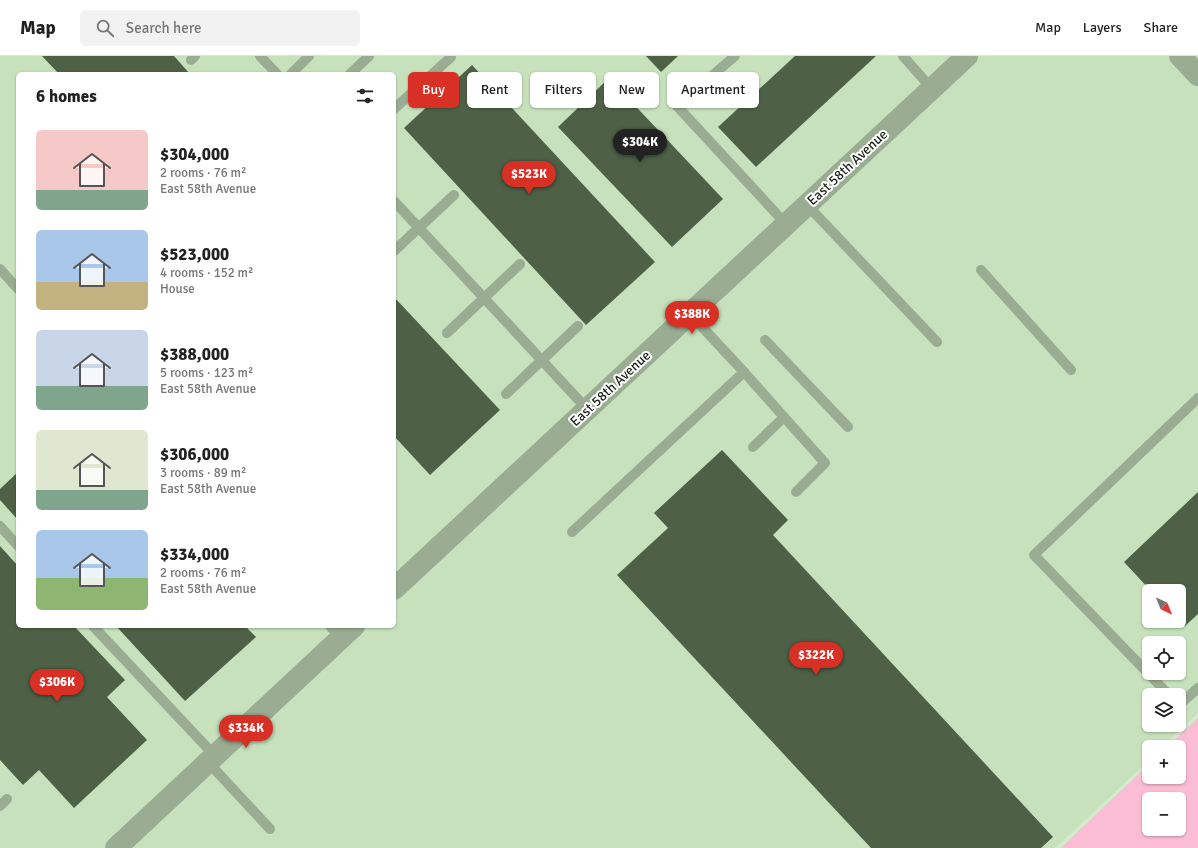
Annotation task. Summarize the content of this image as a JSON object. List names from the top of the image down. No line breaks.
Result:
{"streets":{"street":["East 58th Avenue"]},"north":"bottom right","page":{"header":"Map","search":"Search here","nav":["Map","Layers","Share"],"chip":["Buy","Rent","Filters","New","Apartment"],"heading":"6 homes","list":[{"name":"$304,000","note":"2 rooms · 76 m² · East 58th Avenue"},{"name":"$523,000","note":"4 rooms · 152 m² · House"},{"name":"$388,000","note":"5 rooms · 123 m² · East 58th Avenue"},{"name":"$306,000","note":"3 rooms · 89 m² · East 58th Avenue"},{"name":"$334,000","note":"2 rooms · 76 m² · East 58th Avenue"}],"price":["$304K","$523K","$388K","$322K","$306K","$334K"],"map_buttons":["+","−"]}}
